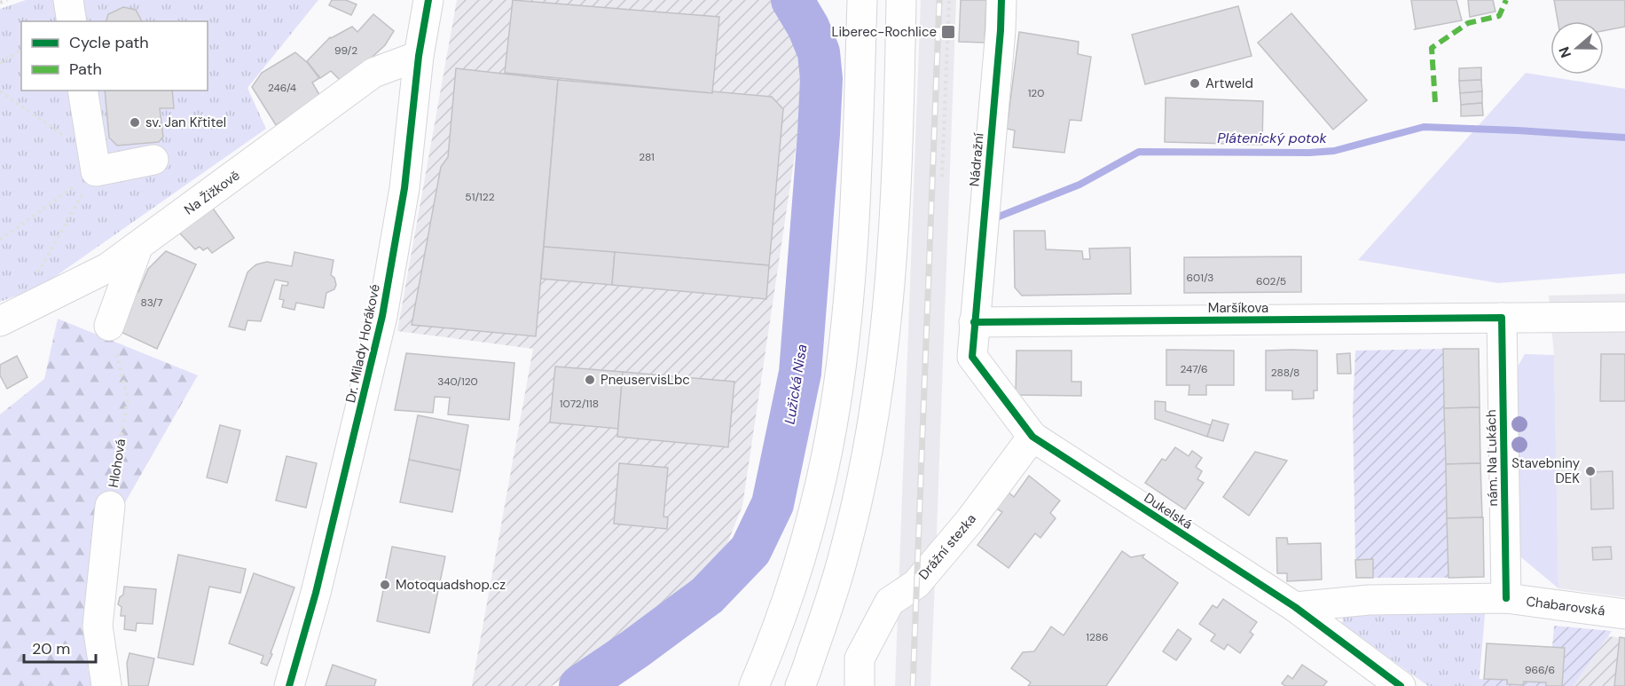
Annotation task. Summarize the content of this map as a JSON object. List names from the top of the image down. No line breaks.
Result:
{"streets":{"main road":["Nádražní","Na Žižkově","Maršíkova","Dr. Milady Horákové","nám. Na Lukách","Hlohová","Dukelská","Drážní stezka","Chabarovská"]},"crossings":[["Nádražní","Maršíkova"],["Nádražní","Dukelská"],["Na Žižkově","Dr. Milady Horákové"],["Maršíkova","nám. Na Lukách"],["Maršíkova","Dukelská"],["nám. Na Lukách","Chabarovská"],["Dukelská","Drážní stezka"]],"water":["Plátenický potok","Lužická Nisa"],"places":{"transit":["Liberec-Rochlice"],"other":["Artweld","sv. Jan Křtitel","PneuservisLbc","Stavebniny DEK","Motoquadshop.cz"]},"house_numbers":["99/2","246/4","120","281","51/122","601/3","602/5","83/7","247/6","288/8","340/120","1072/118","1286","966/6"],"legend":["Cycle path","Path"],"scale_bar":"20 m","north":"left"}
